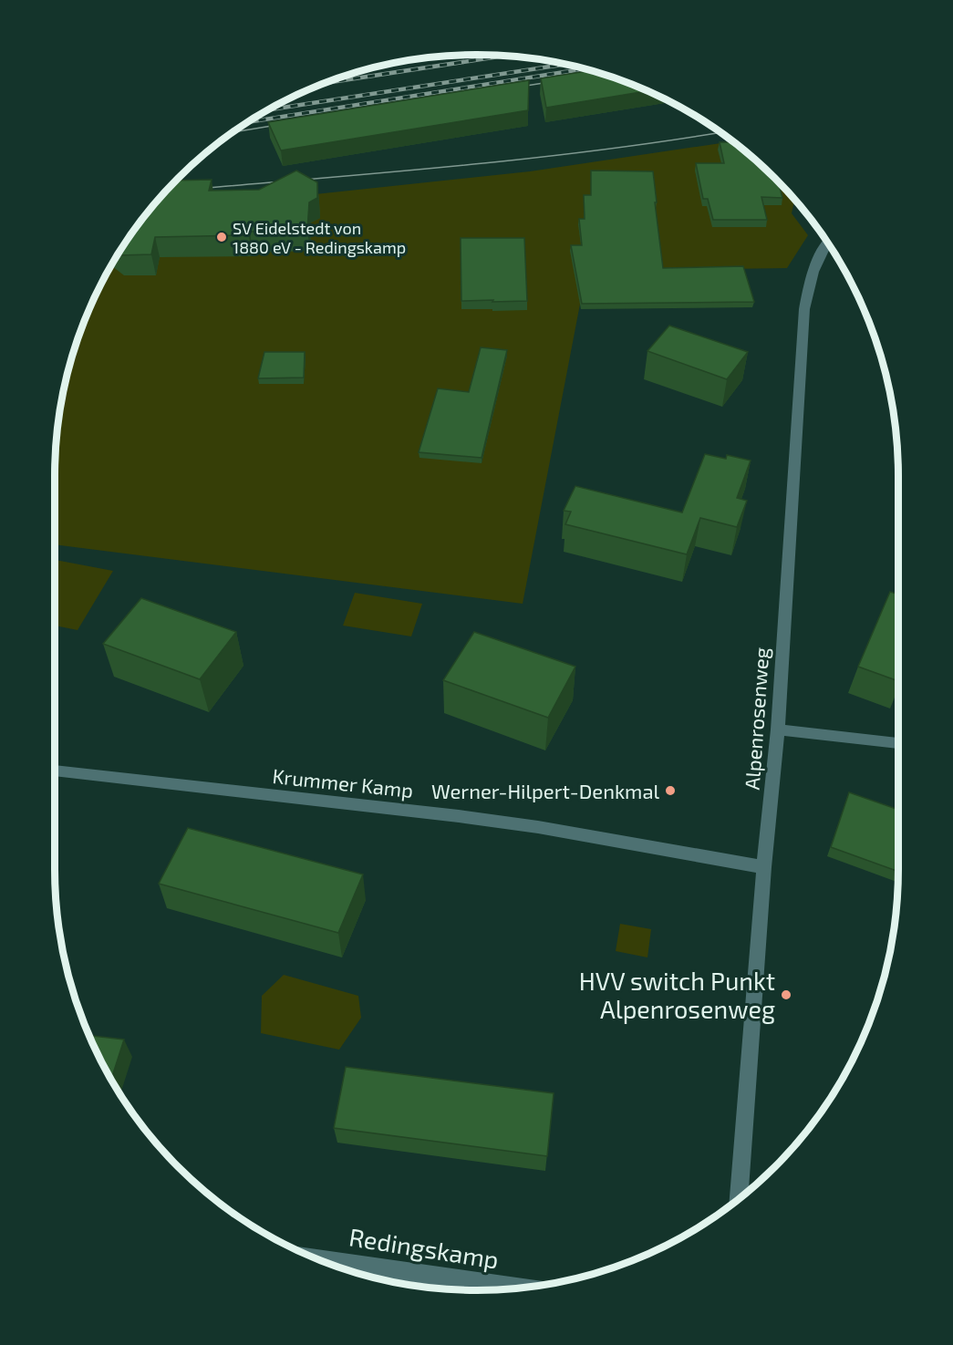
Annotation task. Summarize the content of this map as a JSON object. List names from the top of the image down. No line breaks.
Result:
{"streets":{"street":["Alpenrosenweg","Krummer Kamp","Redingskamp"]},"crossings":[["Alpenrosenweg","Krummer Kamp"]],"places":["SV Eidelstedt von 1880 eV - Redingskamp","Werner-Hilpert-Denkmal","HVV switch Punkt Alpenrosenweg"]}
